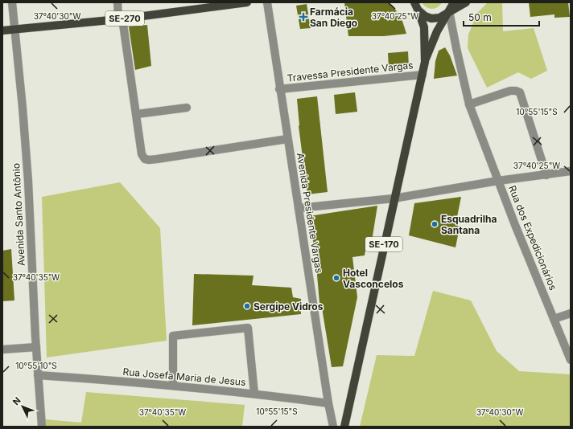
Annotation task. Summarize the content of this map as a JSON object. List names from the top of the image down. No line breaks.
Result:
{"streets":{"main road":["SE-270","SE-170"],"street":["Travessa Presidente Vargas","Avenida Presidente Vargas","Avenida Santo Antônio","Rua dos Expedicionários","Rua Josefa Maria de Jesus"]},"crossings":[["SE-270","Avenida Santo Antônio"],["Travessa Presidente Vargas","Avenida Presidente Vargas"],["Travessa Presidente Vargas","SE-170"],["Avenida Presidente Vargas","Rua Josefa Maria de Jesus"],["Avenida Santo Antônio","Rua Josefa Maria de Jesus"]],"places":{"health":["Farmácia San Diego"],"other":["Esquadrilha Santana","Hotel Vasconcelos","Sergipe Vidros"]},"scale_bar":"50 m","north":"top left","coordinates":["37°40'30\"W","37°40'25\"W","10°55'15\"S","37°40'35\"W","10°55'10\"S"]}
